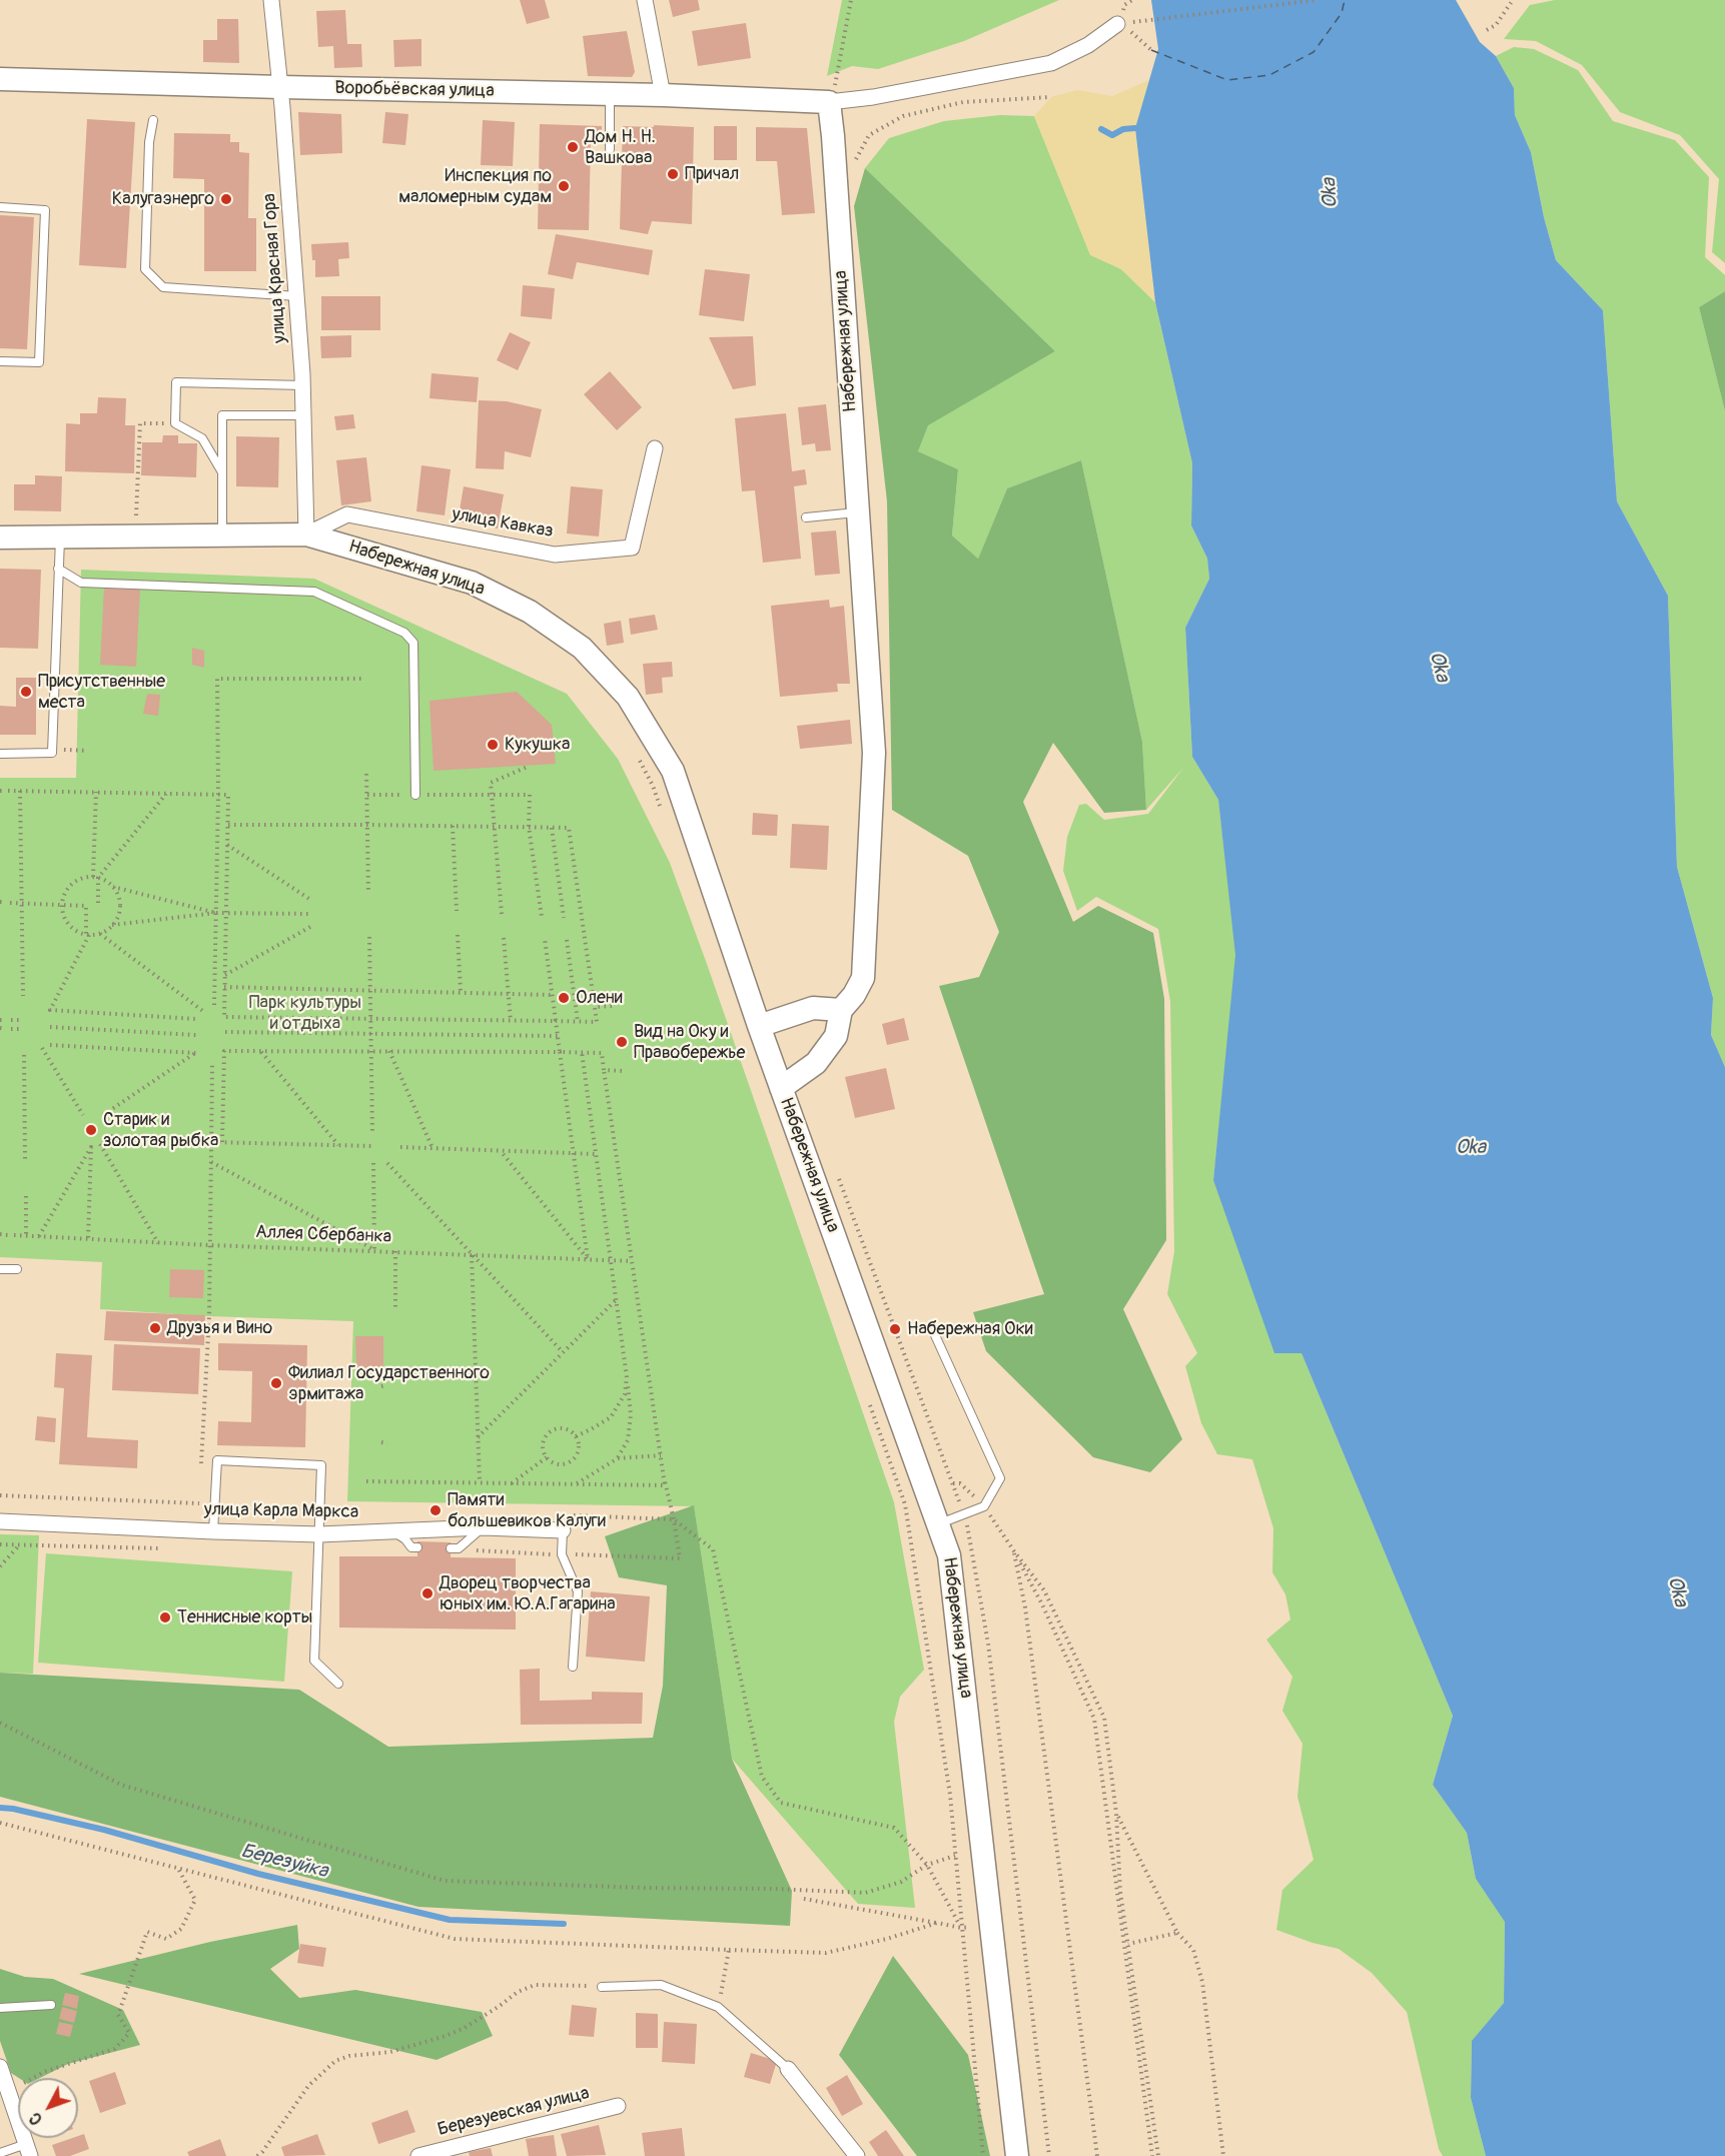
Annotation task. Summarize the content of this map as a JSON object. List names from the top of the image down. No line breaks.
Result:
{"streets":{"main road":["Воробьёвская улица","Набережная улица"],"street":["улица Красная Гора","улица Кавказ","улица Карла Маркса","Березуевская улица"],"path":["Аллея Сбербанка"]},"crossings":[["Воробьёвская улица","улица Красная Гора"],["Воробьёвская улица","Набережная улица"],["улица Красная Гора","Набережная улица"],["улица Красная Гора","улица Кавказ"],["Набережная улица","улица Кавказ"]],"water":["Oka","Березуйка"],"parks":["Парк культуры и отдыха"],"places":["Дом Н. Н. Вашкова","Причал","Инспекция по маломерным судам","Калугаэнерго","Присутственные места","Кукушка","Олени","Вид на Оку и Правобережье","Старик и золотая рыбка","Друзья и Вино","Набережная Оки","Филиал Государственного эрмитажа","Памяти большевиков Калуги","Дворец творчества юных им. Ю.А.Гагарина","Теннисные корты"],"north":"bottom left"}
